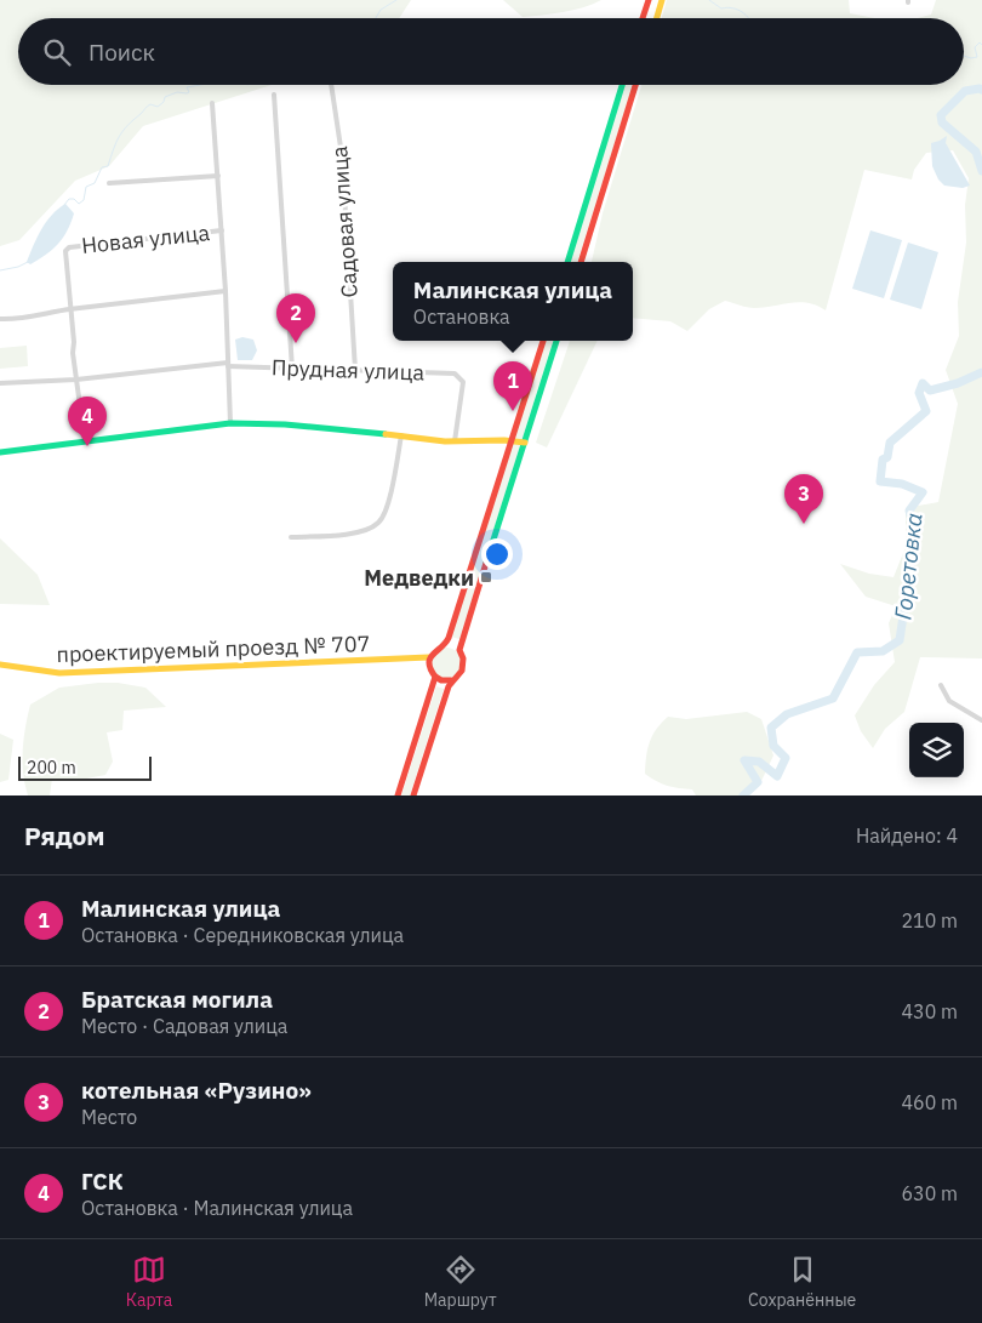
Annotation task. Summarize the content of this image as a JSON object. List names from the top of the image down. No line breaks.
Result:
{"streets":{"street":["Садовая улица","Новая улица","Прудная улица","проектируемый проезд № 707"]},"crossings":[["Садовая улица","Прудная улица"]],"water":["Горетовка"],"places":{"transit":["Медведки"]},"scale_bar":"200 m","page":{"search":"Поиск","popup":["Малинская улица","Остановка"],"pins":["2","1","4","3"],"scale":"200 m","heading":["Рядом","Найдено: 4"],"list":[{"mark":"1","name":"Малинская улица","note":"Остановка · Середниковская улица","value":"210 m"},{"mark":"2","name":"Братская могила","note":"Место · Садовая улица","value":"430 m"},{"mark":"3","name":"котельная «Рузино»","note":"Место","value":"460 m"},{"mark":"4","name":"ГСК","note":"Остановка · Малинская улица","value":"630 m"}],"nav":["Карта","Маршрут","Сохранённые"]}}
